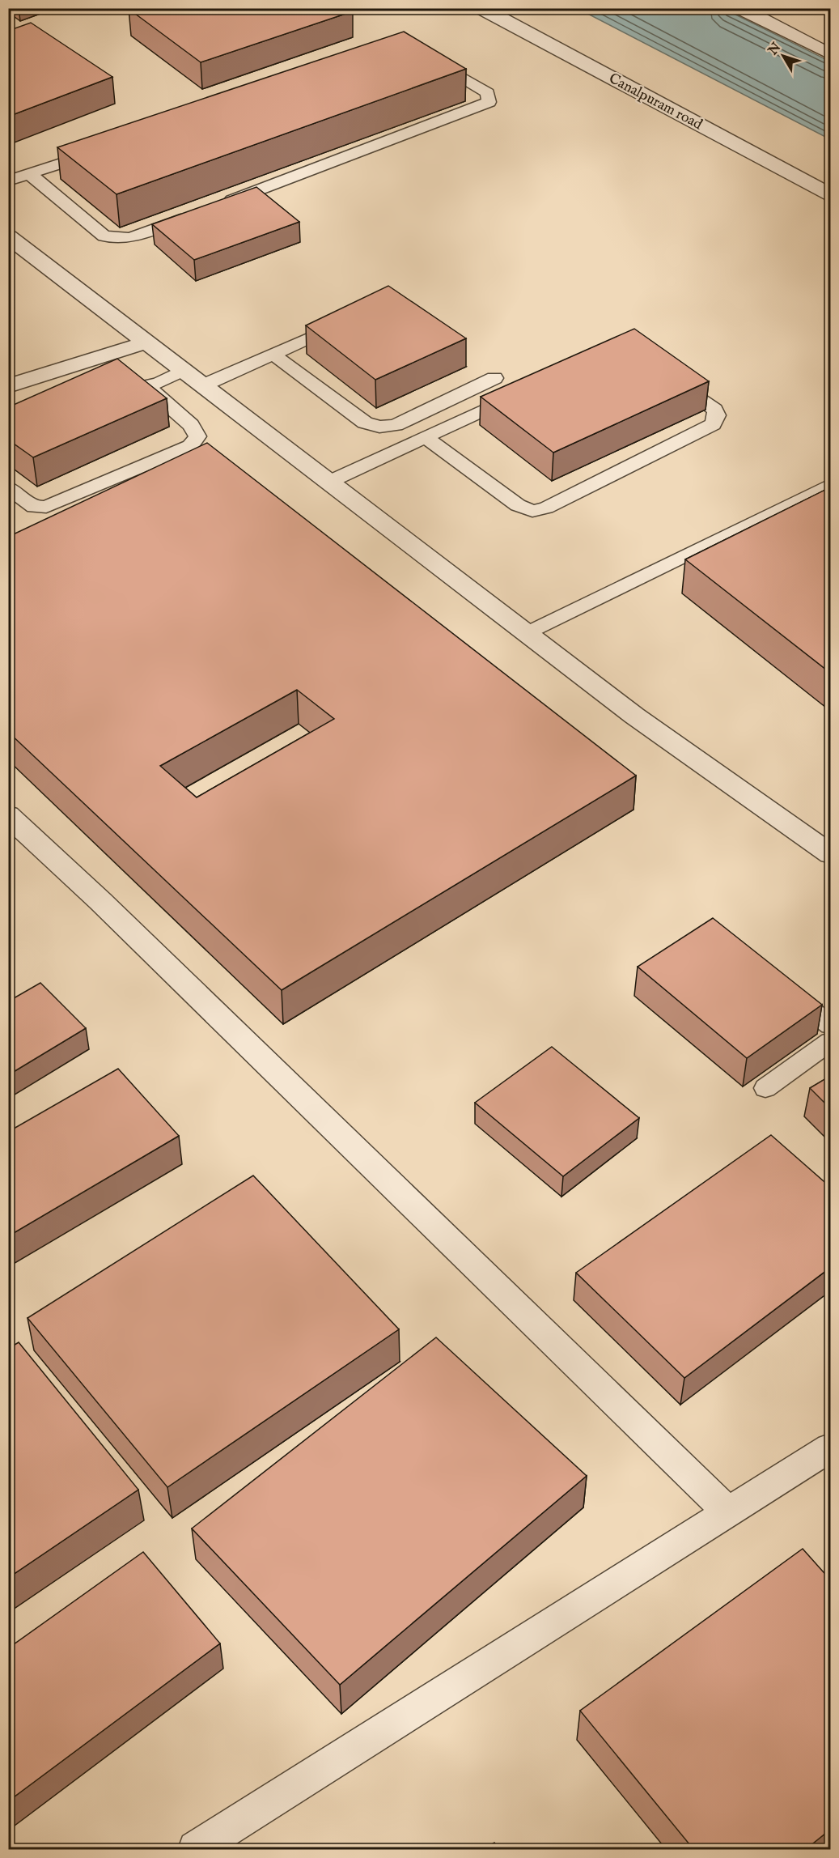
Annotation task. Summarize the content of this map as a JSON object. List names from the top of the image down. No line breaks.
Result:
{"streets":{"street":["Canalpuram road"]},"north":"top left"}
